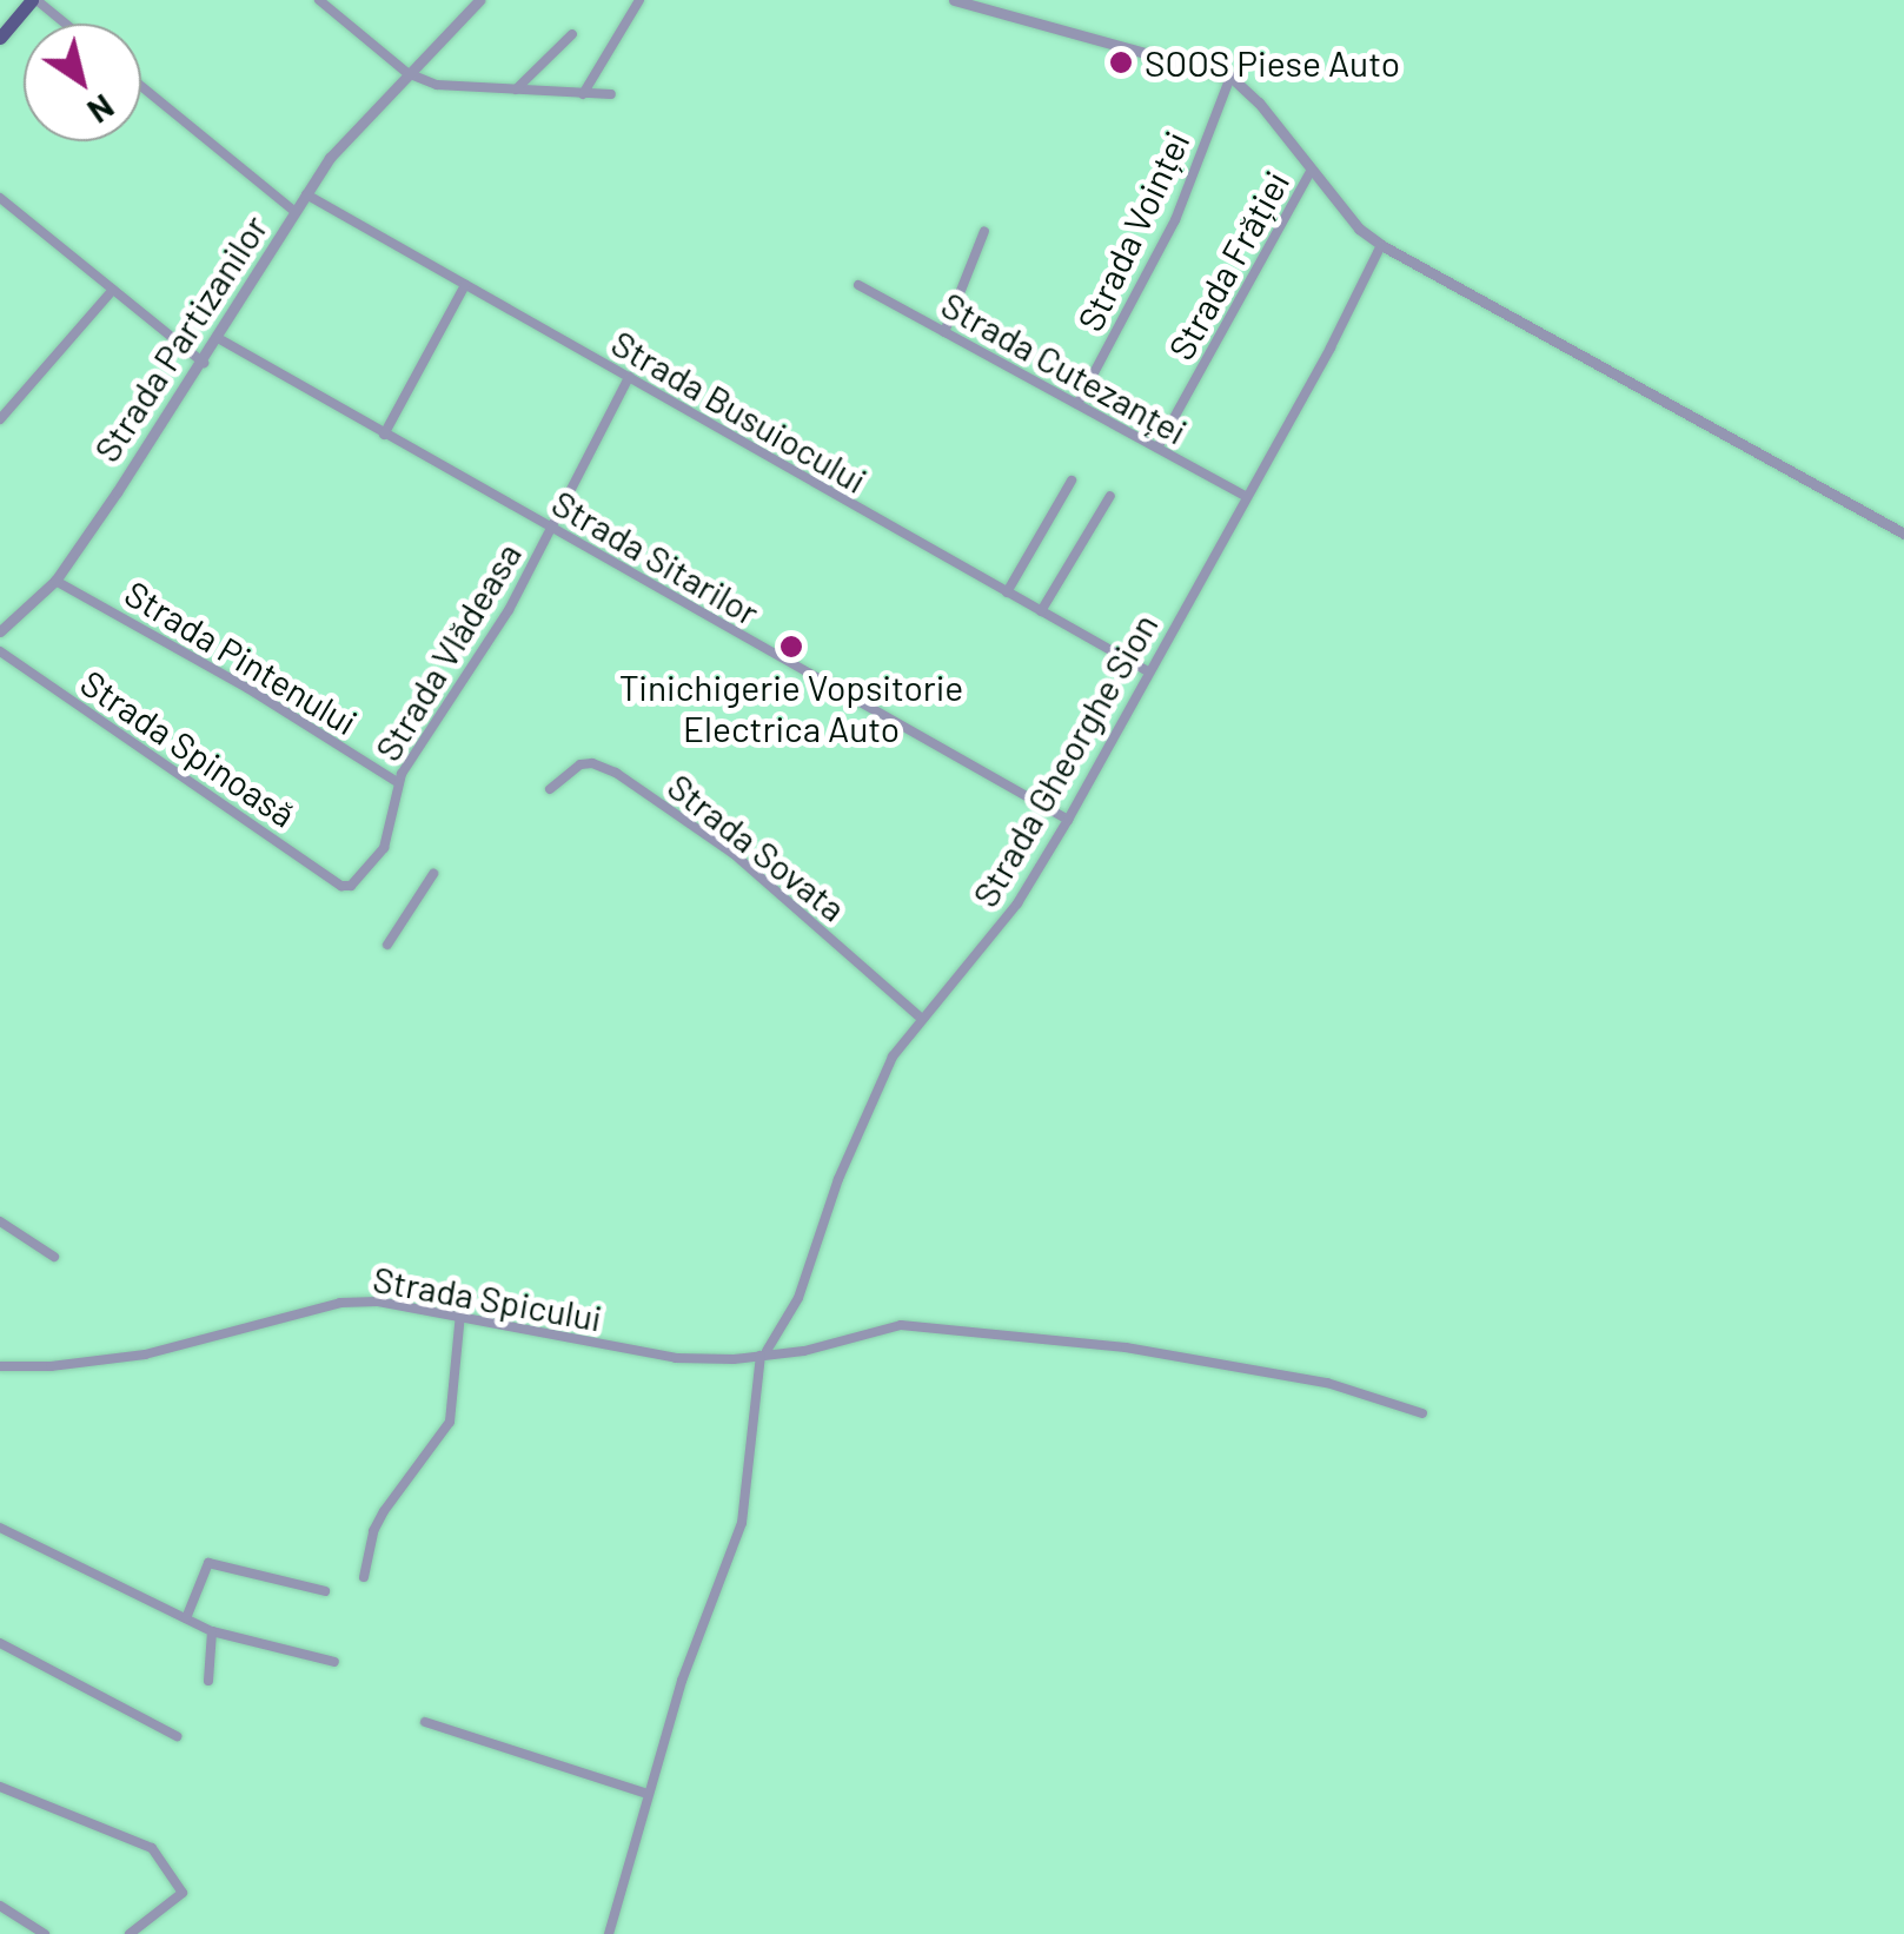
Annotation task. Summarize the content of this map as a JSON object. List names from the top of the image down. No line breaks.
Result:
{"streets":{"street":["Strada Voinței","Strada Frăției","Strada Partizanilor","Strada Cutezanței","Strada Busuiocului","Strada Sitarilor","Strada Vlădeasa","Strada Pintenului","Strada Spinoasă","Strada Gheorghe Sion","Strada Sovata","Strada Spicului"]},"crossings":[["Strada Voinței","Strada Cutezanței"],["Strada Frăției","Strada Cutezanței"],["Strada Partizanilor","Strada Busuiocului"],["Strada Partizanilor","Strada Sitarilor"],["Strada Partizanilor","Strada Pintenului"],["Strada Cutezanței","Strada Gheorghe Sion"],["Strada Busuiocului","Strada Vlădeasa"],["Strada Busuiocului","Strada Gheorghe Sion"],["Strada Sitarilor","Strada Vlădeasa"],["Strada Sitarilor","Strada Gheorghe Sion"],["Strada Vlădeasa","Strada Pintenului"],["Strada Vlădeasa","Strada Spinoasă"],["Strada Gheorghe Sion","Strada Sovata"],["Strada Gheorghe Sion","Strada Spicului"]],"places":["SOOS Piese Auto","Tinichigerie Vopsitorie Electrica Auto"],"north":"bottom right"}
